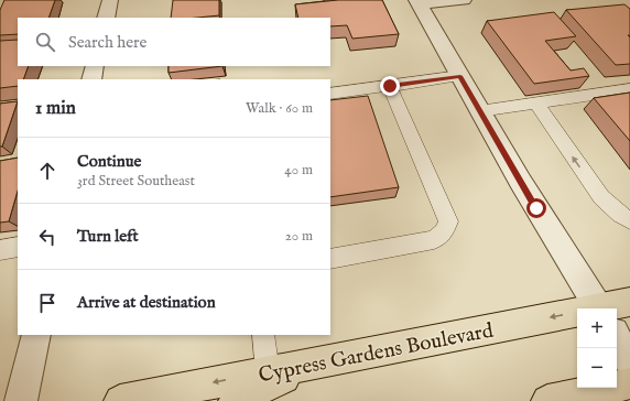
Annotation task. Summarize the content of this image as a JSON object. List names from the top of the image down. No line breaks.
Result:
{"streets":{"main road":["Cypress Gardens Boulevard"]},"one_way":["Cypress Gardens Boulevard"],"page":{"search":"Search here","heading":["1 min","Walk · 60 m"],"list":[["Continue","3rd Street Southeast","40 m"],["Turn left","20 m"],"Arrive at destination"],"map_buttons":["+","−"]}}
